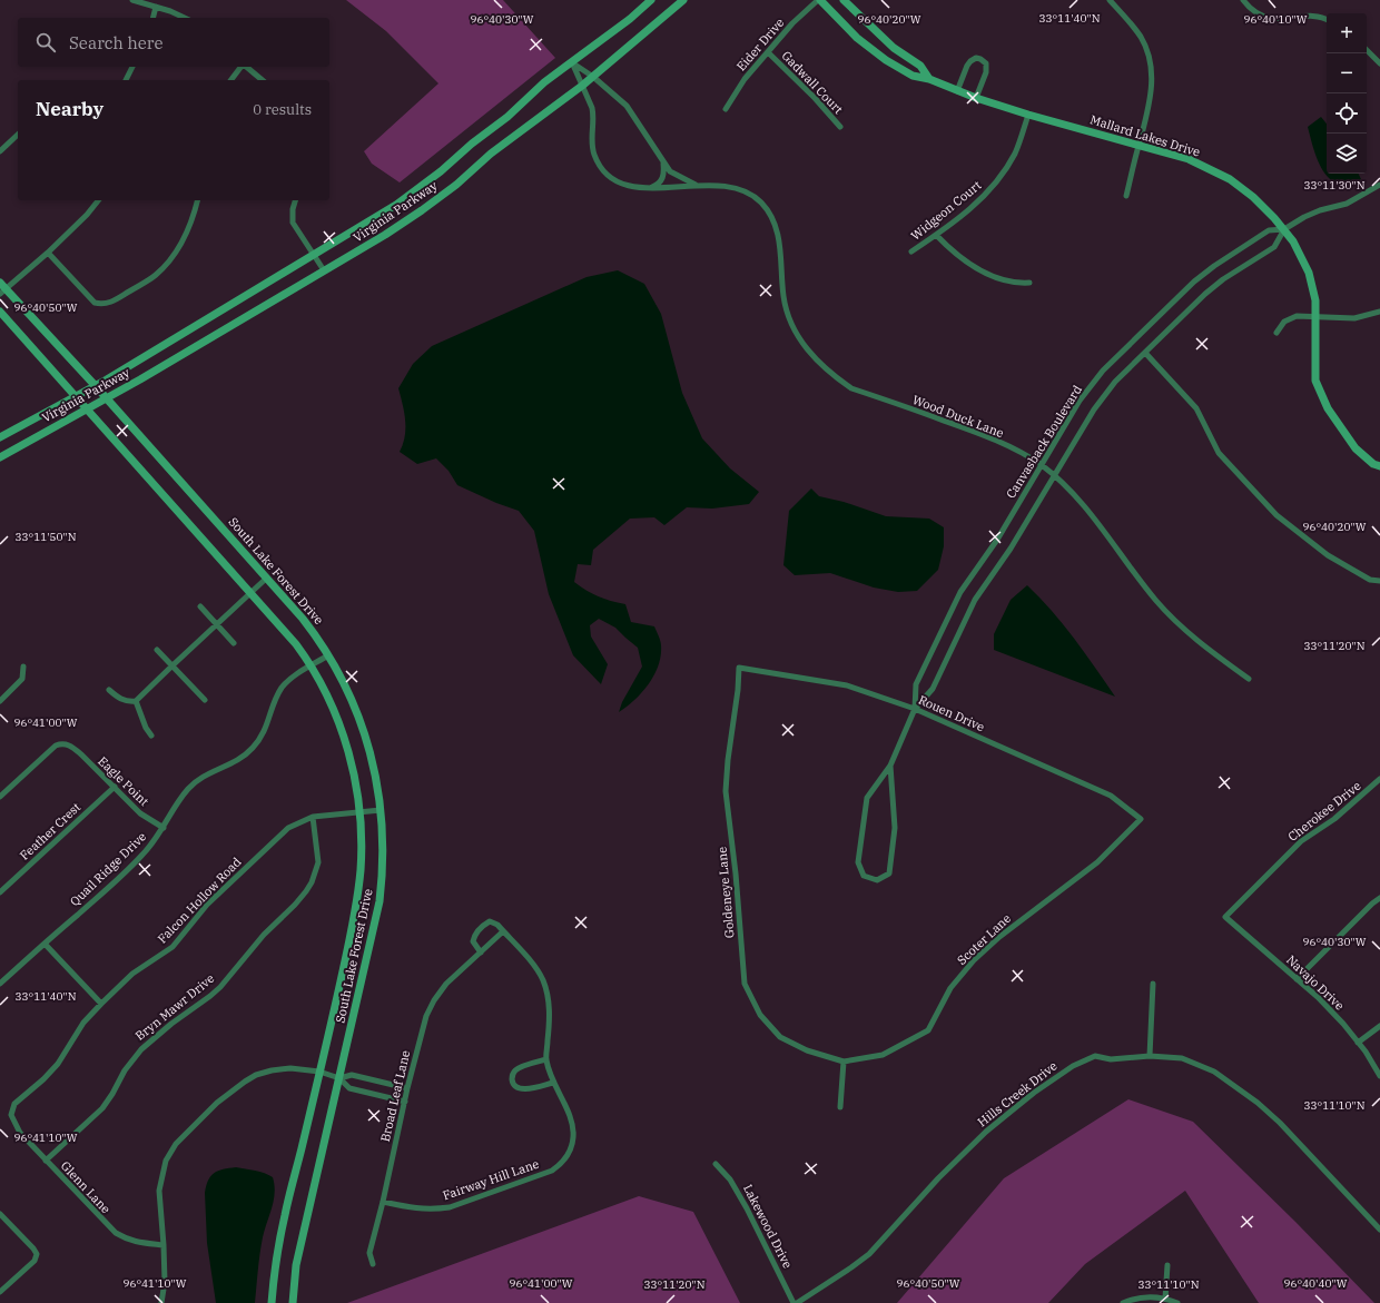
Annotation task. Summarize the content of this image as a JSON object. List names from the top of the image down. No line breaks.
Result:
{"streets":{"main road":["Mallard Lakes Drive","Virginia Parkway","South Lake Forest Drive"],"street":["Eider Drive","Gadwall Court","Widgeon Court","Wood Duck Lane","Canvasback Boulevard","Rouen Drive","Eagle Point","Cherokee Drive","Feather Crest","Quail Ridge Drive","Goldeneye Lane","Falcon Hollow Road","Scoter Lane","Navajo Drive","Bryn Mawr Drive","Hills Creek Drive","Broad Leaf Lane","Fairway Hill Lane","Glenn Lane","Lakewood Drive"]},"crossings":[["Eider Drive","Gadwall Court"],["Eider Drive","Mallard Lakes Drive"],["Mallard Lakes Drive","Widgeon Court"],["Mallard Lakes Drive","Canvasback Boulevard"],["Virginia Parkway","Wood Duck Lane"],["Virginia Parkway","South Lake Forest Drive"],["Wood Duck Lane","Canvasback Boulevard"],["Canvasback Boulevard","Rouen Drive"],["South Lake Forest Drive","Quail Ridge Drive"],["South Lake Forest Drive","Falcon Hollow Road"],["Rouen Drive","Goldeneye Lane"],["Rouen Drive","Scoter Lane"],["Eagle Point","Feather Crest"],["Eagle Point","Quail Ridge Drive"],["Cherokee Drive","Navajo Drive"],["Goldeneye Lane","Scoter Lane"],["Falcon Hollow Road","Bryn Mawr Drive"],["Falcon Hollow Road","Glenn Lane"],["Bryn Mawr Drive","Glenn Lane"],["Hills Creek Drive","Lakewood Drive"],["Broad Leaf Lane","Fairway Hill Lane"]],"page":{"map_buttons":["+","−"],"search":"Search here","heading":["Nearby","0 results"]},"coordinates":["33°11'40\"N","96°40'20\"W","96°40'30\"W","96°40'10\"W","33°11'30\"N","96°40'50\"W","33°11'50\"N","33°11'20\"N","96°41'00\"W","33°11'10\"N","96°41'10\"W","96°40'40\"W"]}
